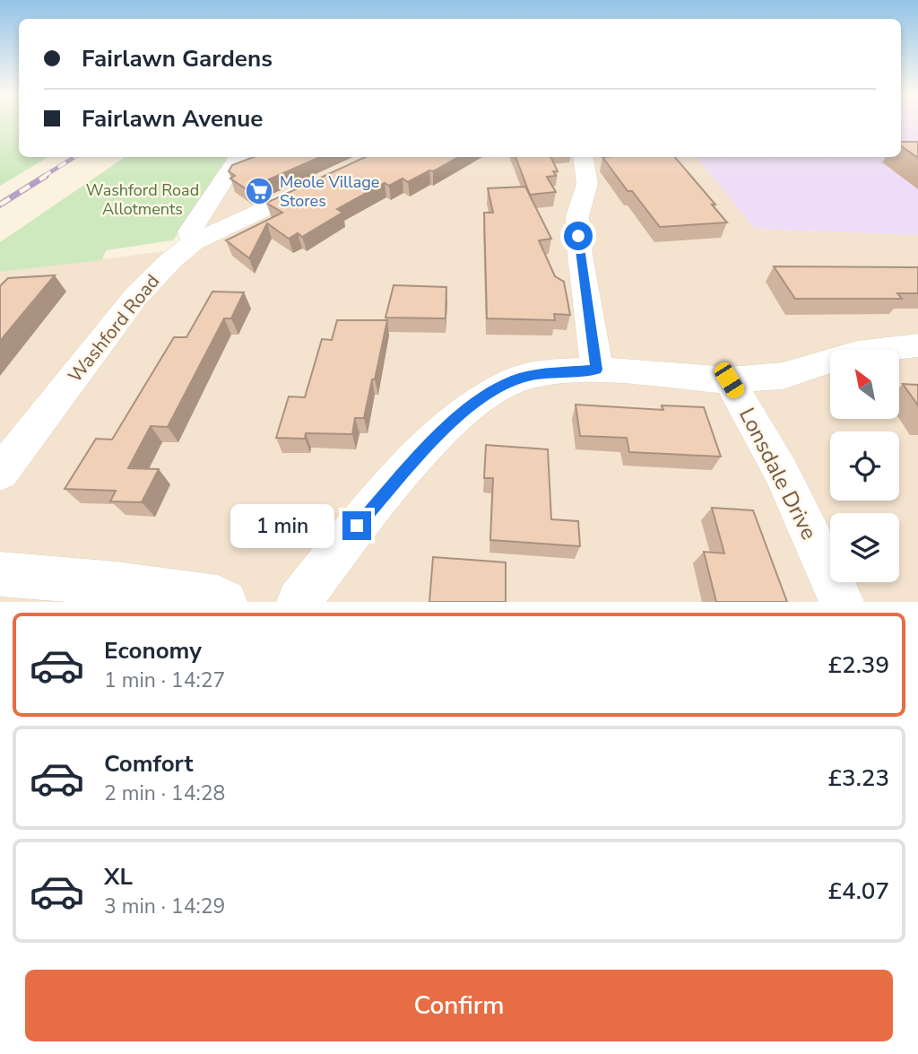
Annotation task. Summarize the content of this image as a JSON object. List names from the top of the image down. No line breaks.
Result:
{"streets":{"street":["Washford Road","Lonsdale Drive"]},"parks":["Washford Road Allotments"],"places":{"supermarket":["Meole Village Stores"]},"north":"top left","page":{"banner":["Fairlawn Gardens","Fairlawn Avenue"],"bubble":"1 min","list":[{"name":"Economy","note":"1 min · 14:27","value":"£2.39"},{"name":"Comfort","note":"2 min · 14:28","value":"£3.23"},{"name":"XL","note":"3 min · 14:29","value":"£4.07"}],"buttons":"Confirm"}}
